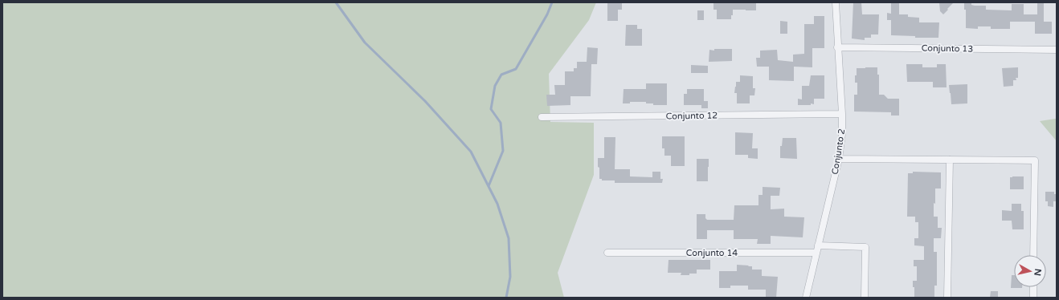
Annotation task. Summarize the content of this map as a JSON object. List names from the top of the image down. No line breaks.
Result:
{"streets":{"street":["Conjunto 13","Conjunto 12","Conjunto 2","Conjunto 14"]},"crossings":[["Conjunto 13","Conjunto 2"],["Conjunto 12","Conjunto 2"],["Conjunto 2","Conjunto 14"]],"north":"right"}
